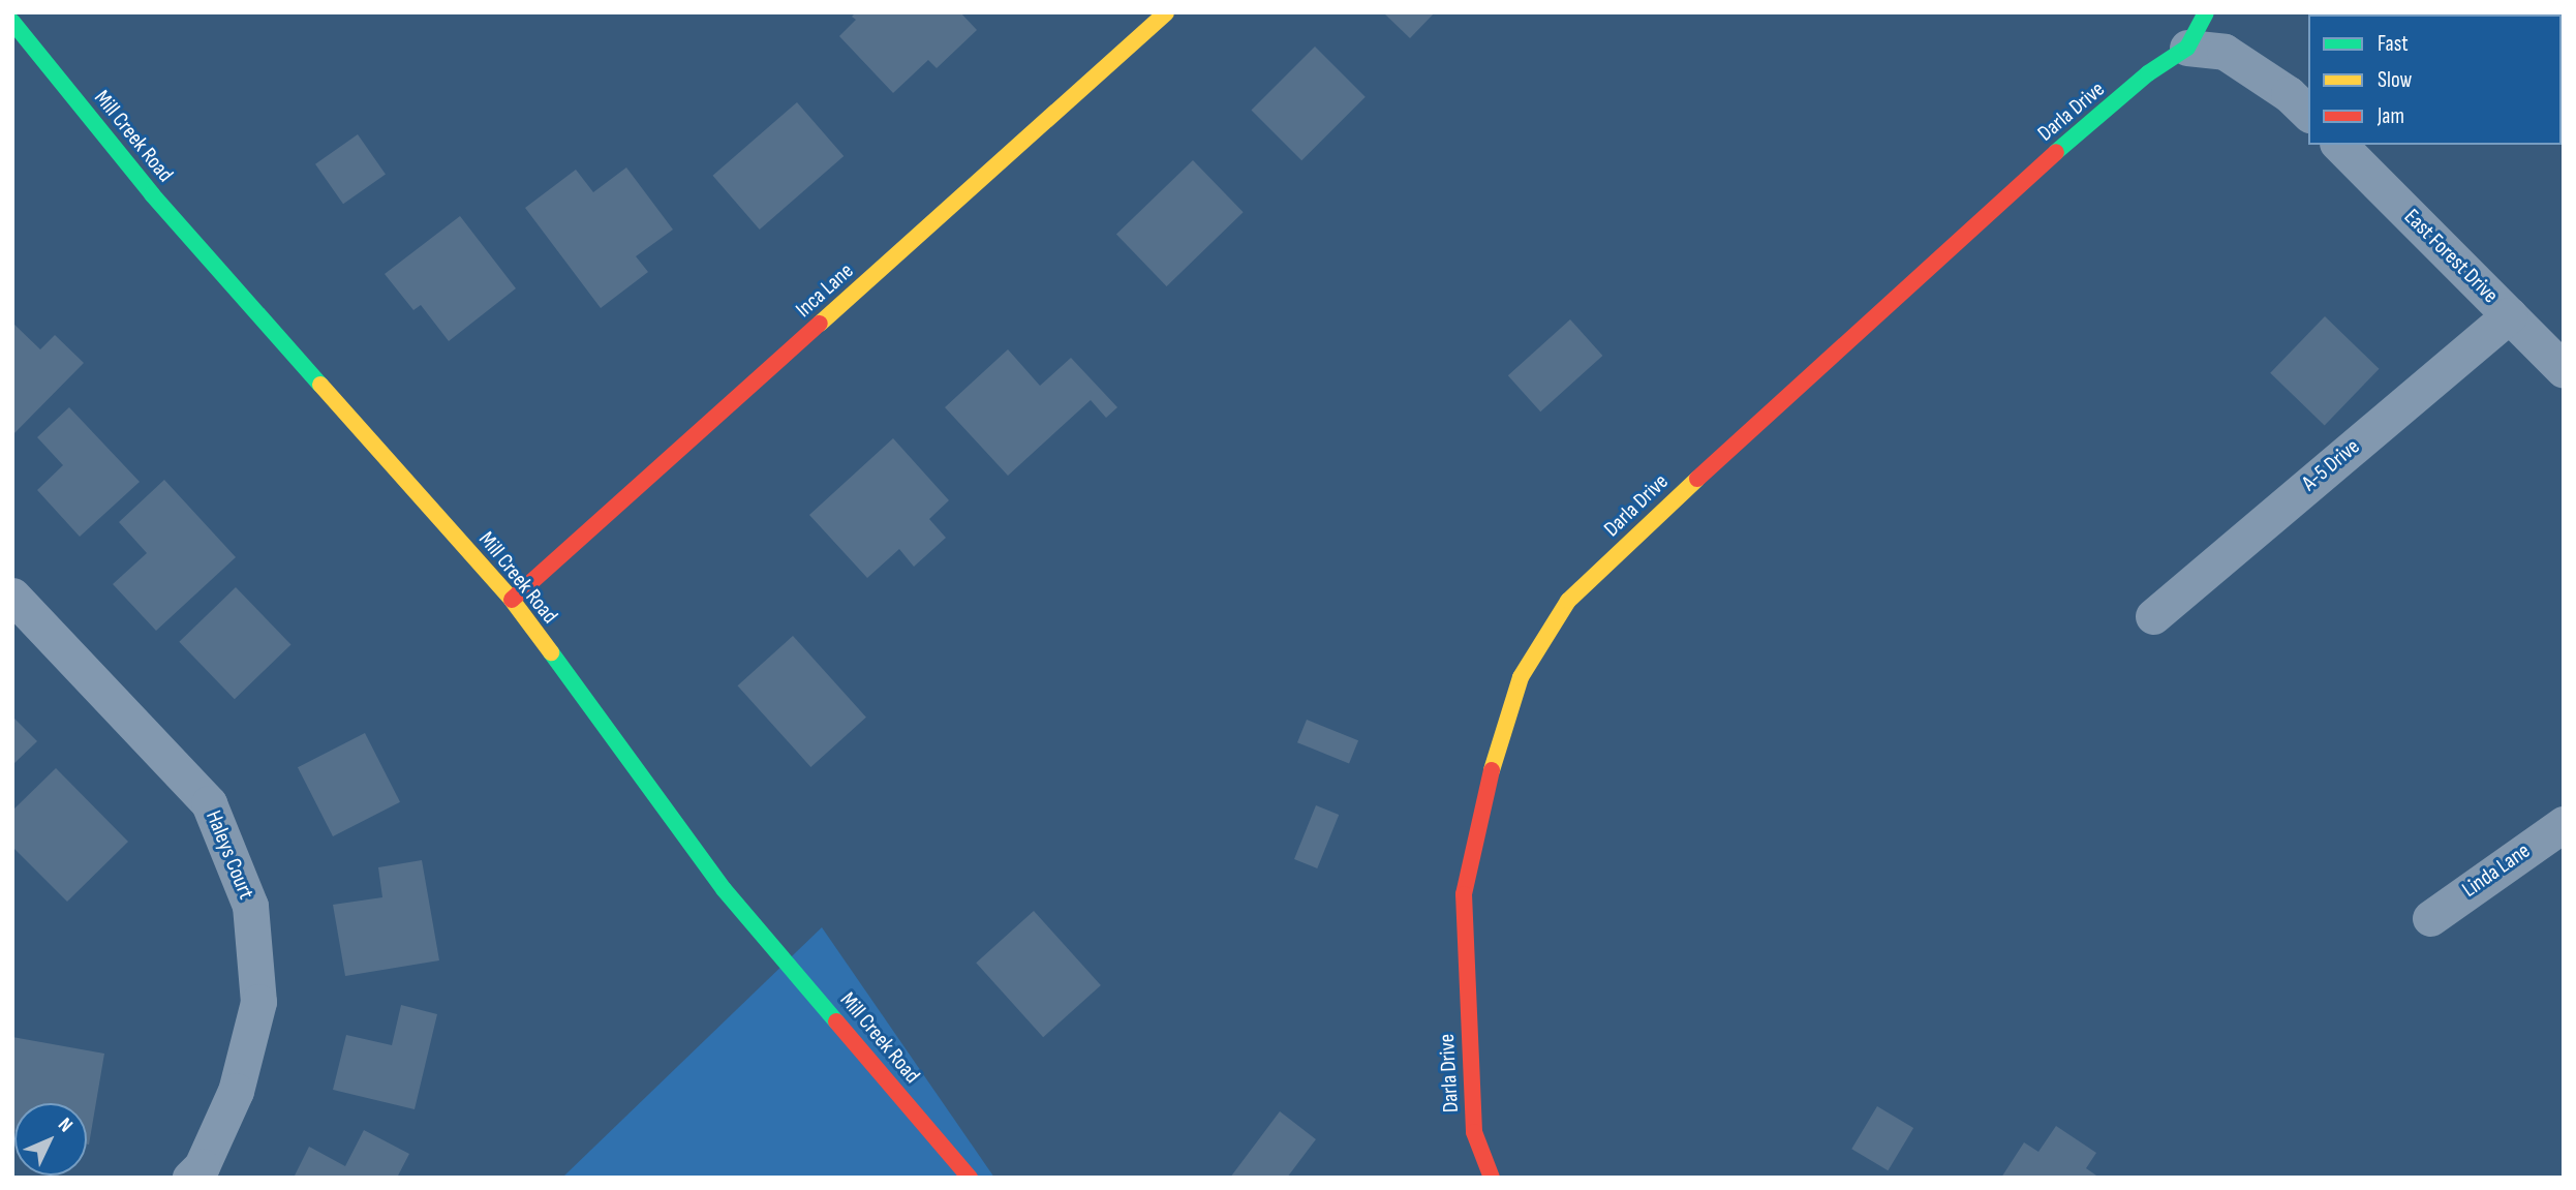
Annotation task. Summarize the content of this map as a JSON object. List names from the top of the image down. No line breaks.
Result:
{"streets":{"street":["Darla Drive","Mill Creek Road","East Forest Drive","Inca Lane","A-5 Drive","Haleys Court","Linda Lane"]},"crossings":[["Mill Creek Road","Inca Lane"],["East Forest Drive","A-5 Drive"]],"legend":["Fast","Slow","Jam"],"north":"top right"}
